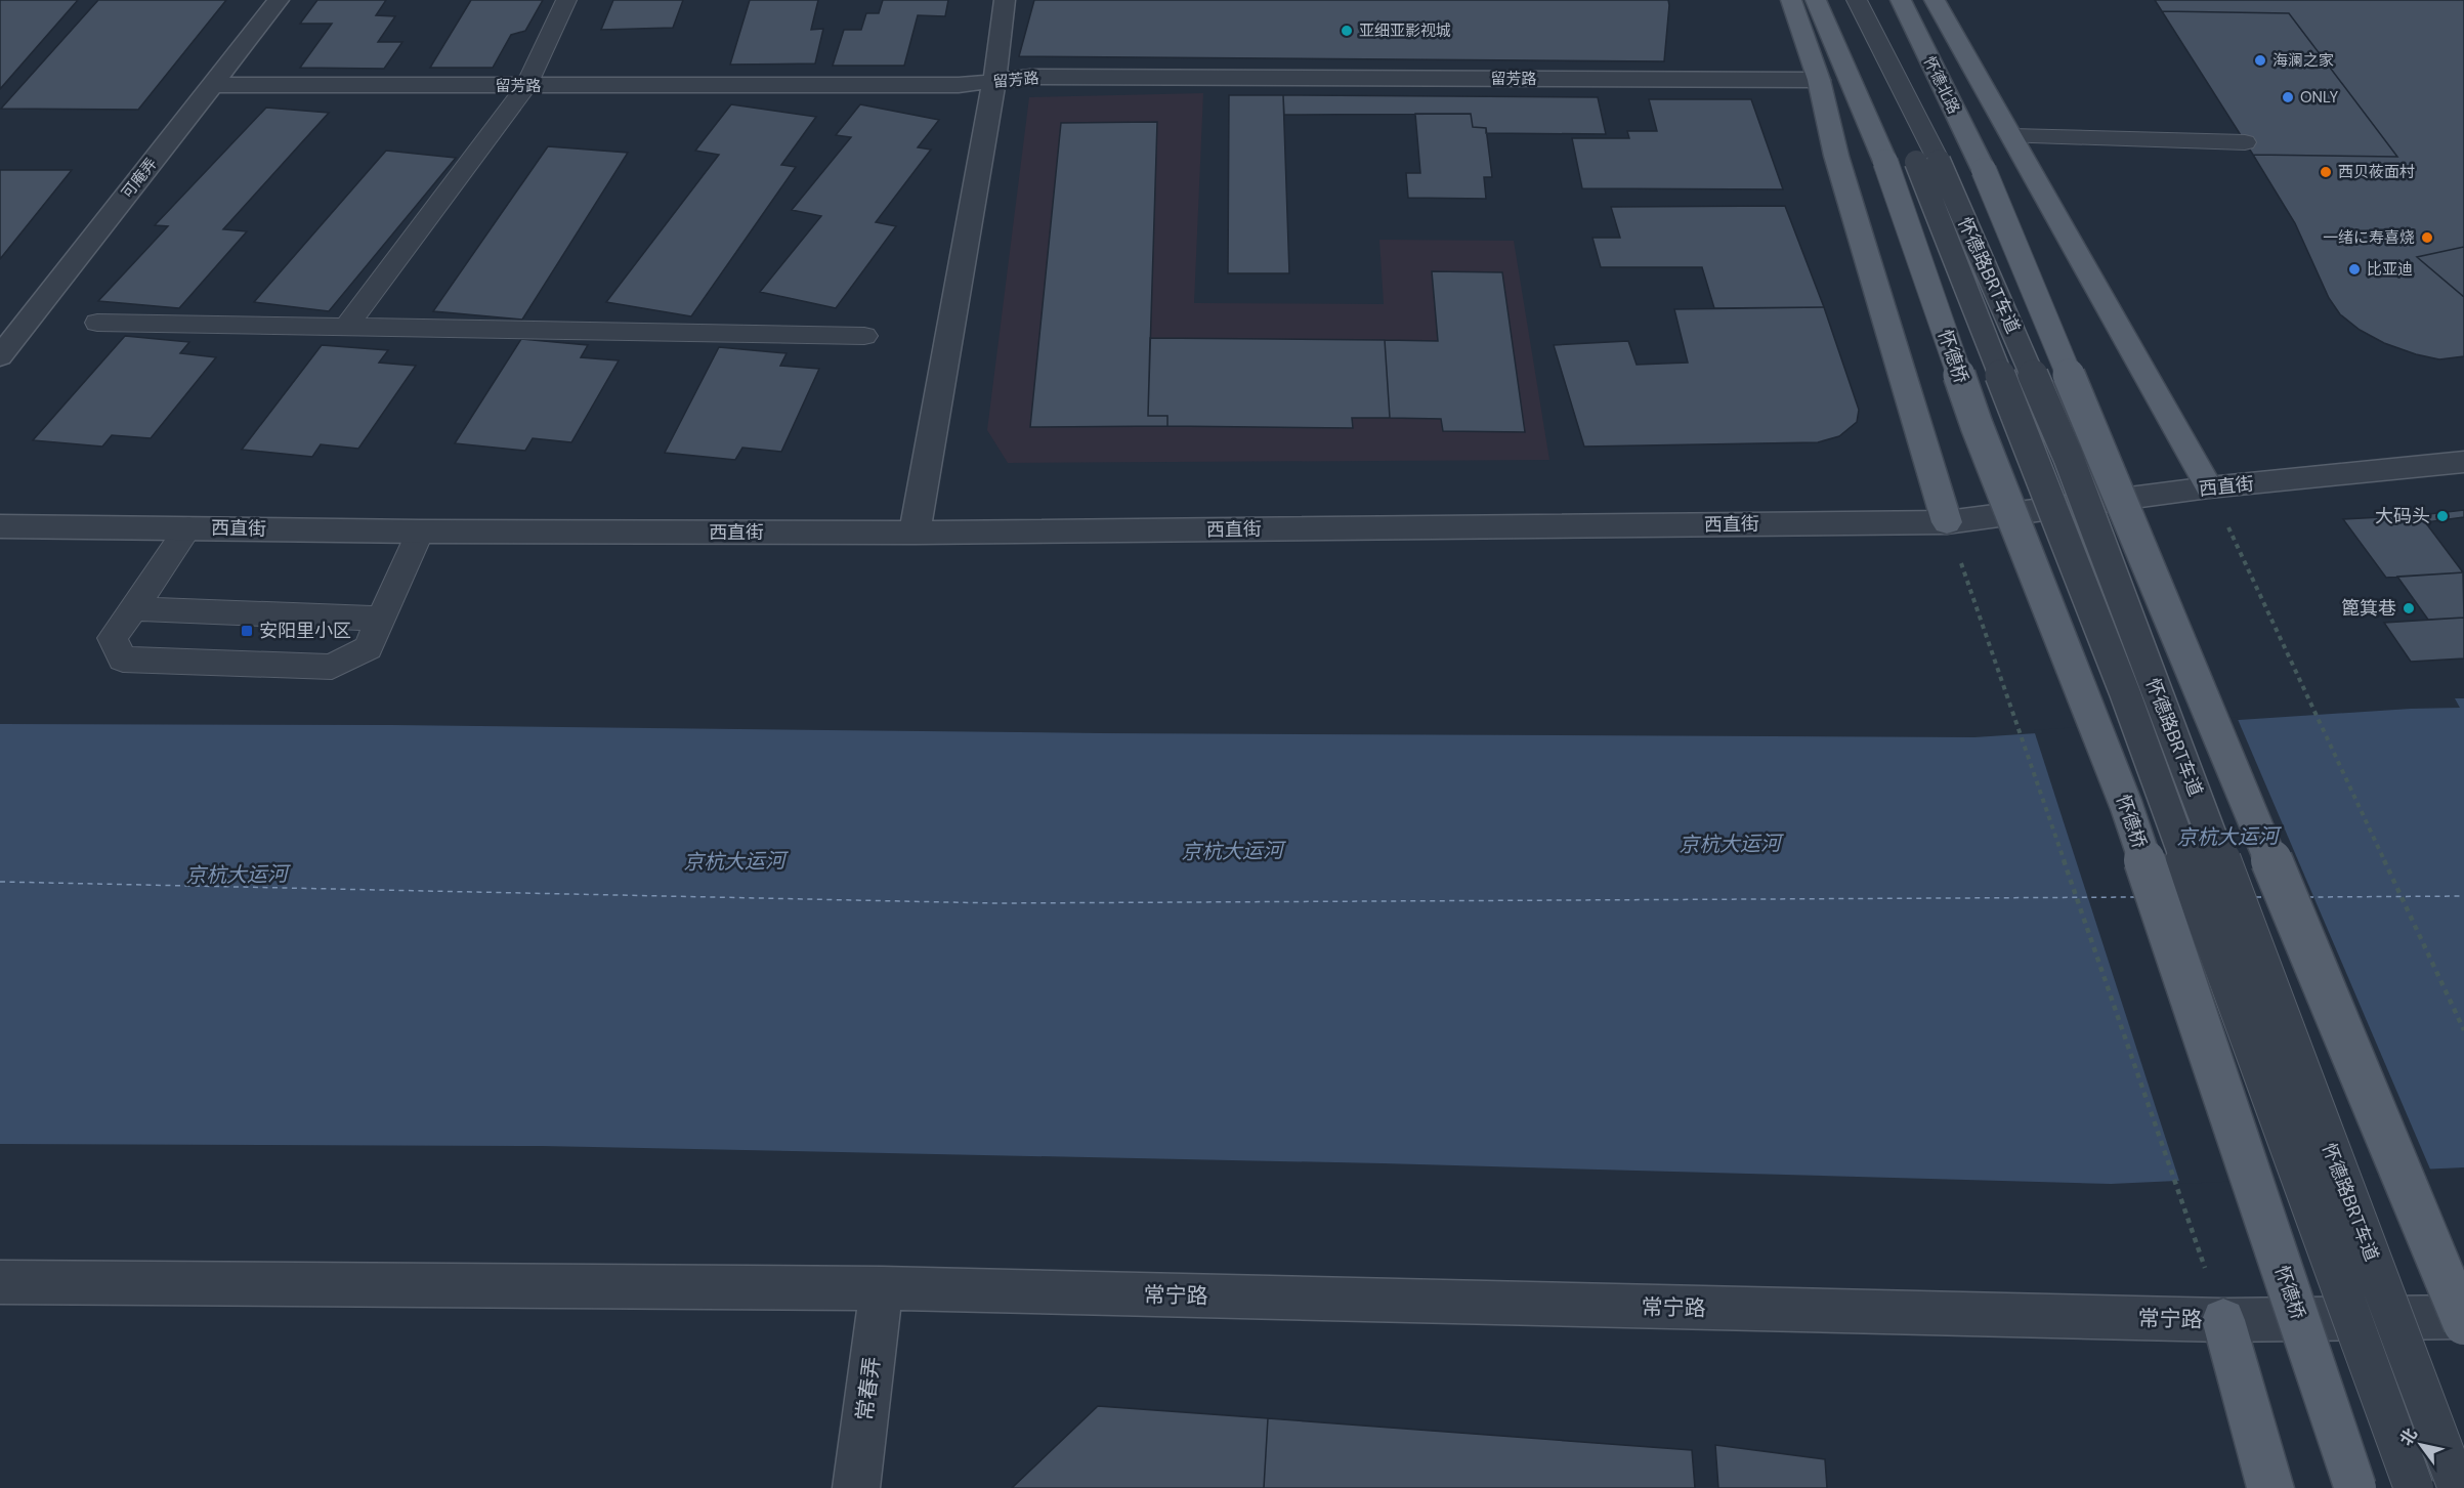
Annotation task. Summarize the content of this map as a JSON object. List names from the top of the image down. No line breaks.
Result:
{"streets":{"main road":["怀德北路","怀德桥"],"street":["留芳路","可庵弄","西直街","常宁路","常春弄"],"lane":["怀德路BRT车道"]},"crossings":[["留芳路","可庵弄"],["怀德路BRT车道","怀德桥"],["常宁路","常春弄"]],"water":["京杭大运河"],"places":{"other":["亚细亚影视城","海澜之家","ONLY","西贝莜面村","一绪に寿喜烧","比亚迪","大码头","篦箕巷"],"transit":["安阳里小区"]},"north":"top left"}
